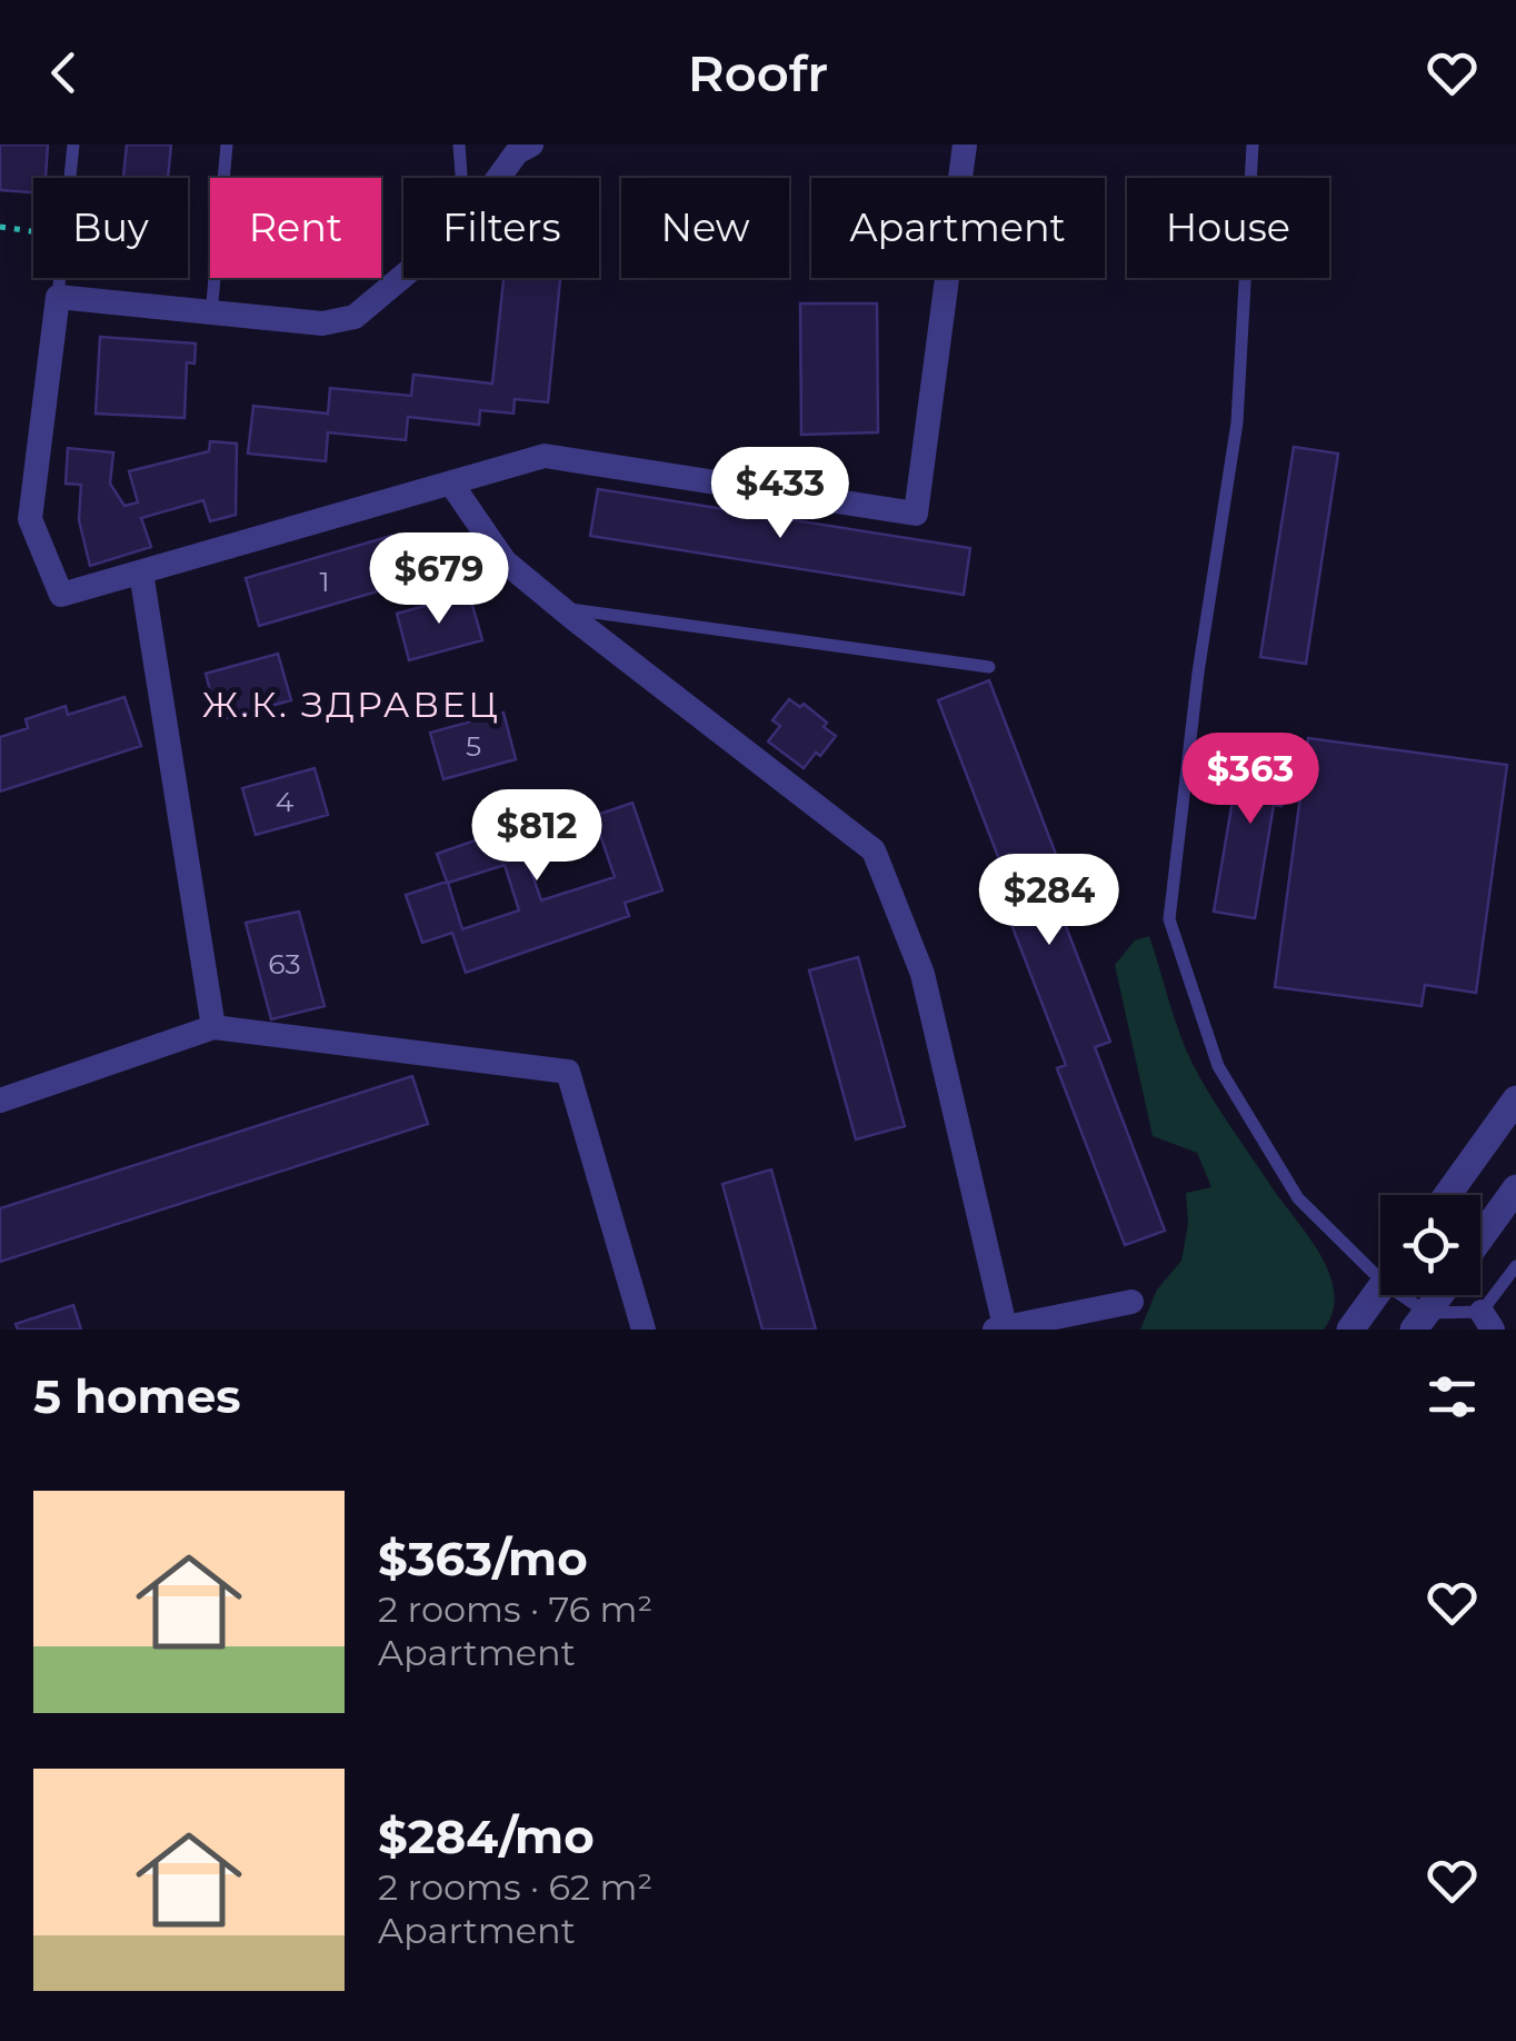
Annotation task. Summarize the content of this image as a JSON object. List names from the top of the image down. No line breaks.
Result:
{"districts":["Ж.К. ЗДРАВЕЦ"],"house_numbers":["1","5","4","63"],"page":{"header":"Roofr","chip":["Buy","Rent","Filters","New","Apartment","House"],"price":["$433","$679","$363","$812","$284"],"heading":"5 homes","list":[{"name":"$363/mo","note":"2 rooms · 76 m² · Apartment"},{"name":"$284/mo","note":"2 rooms · 62 m² · Apartment"}]}}
